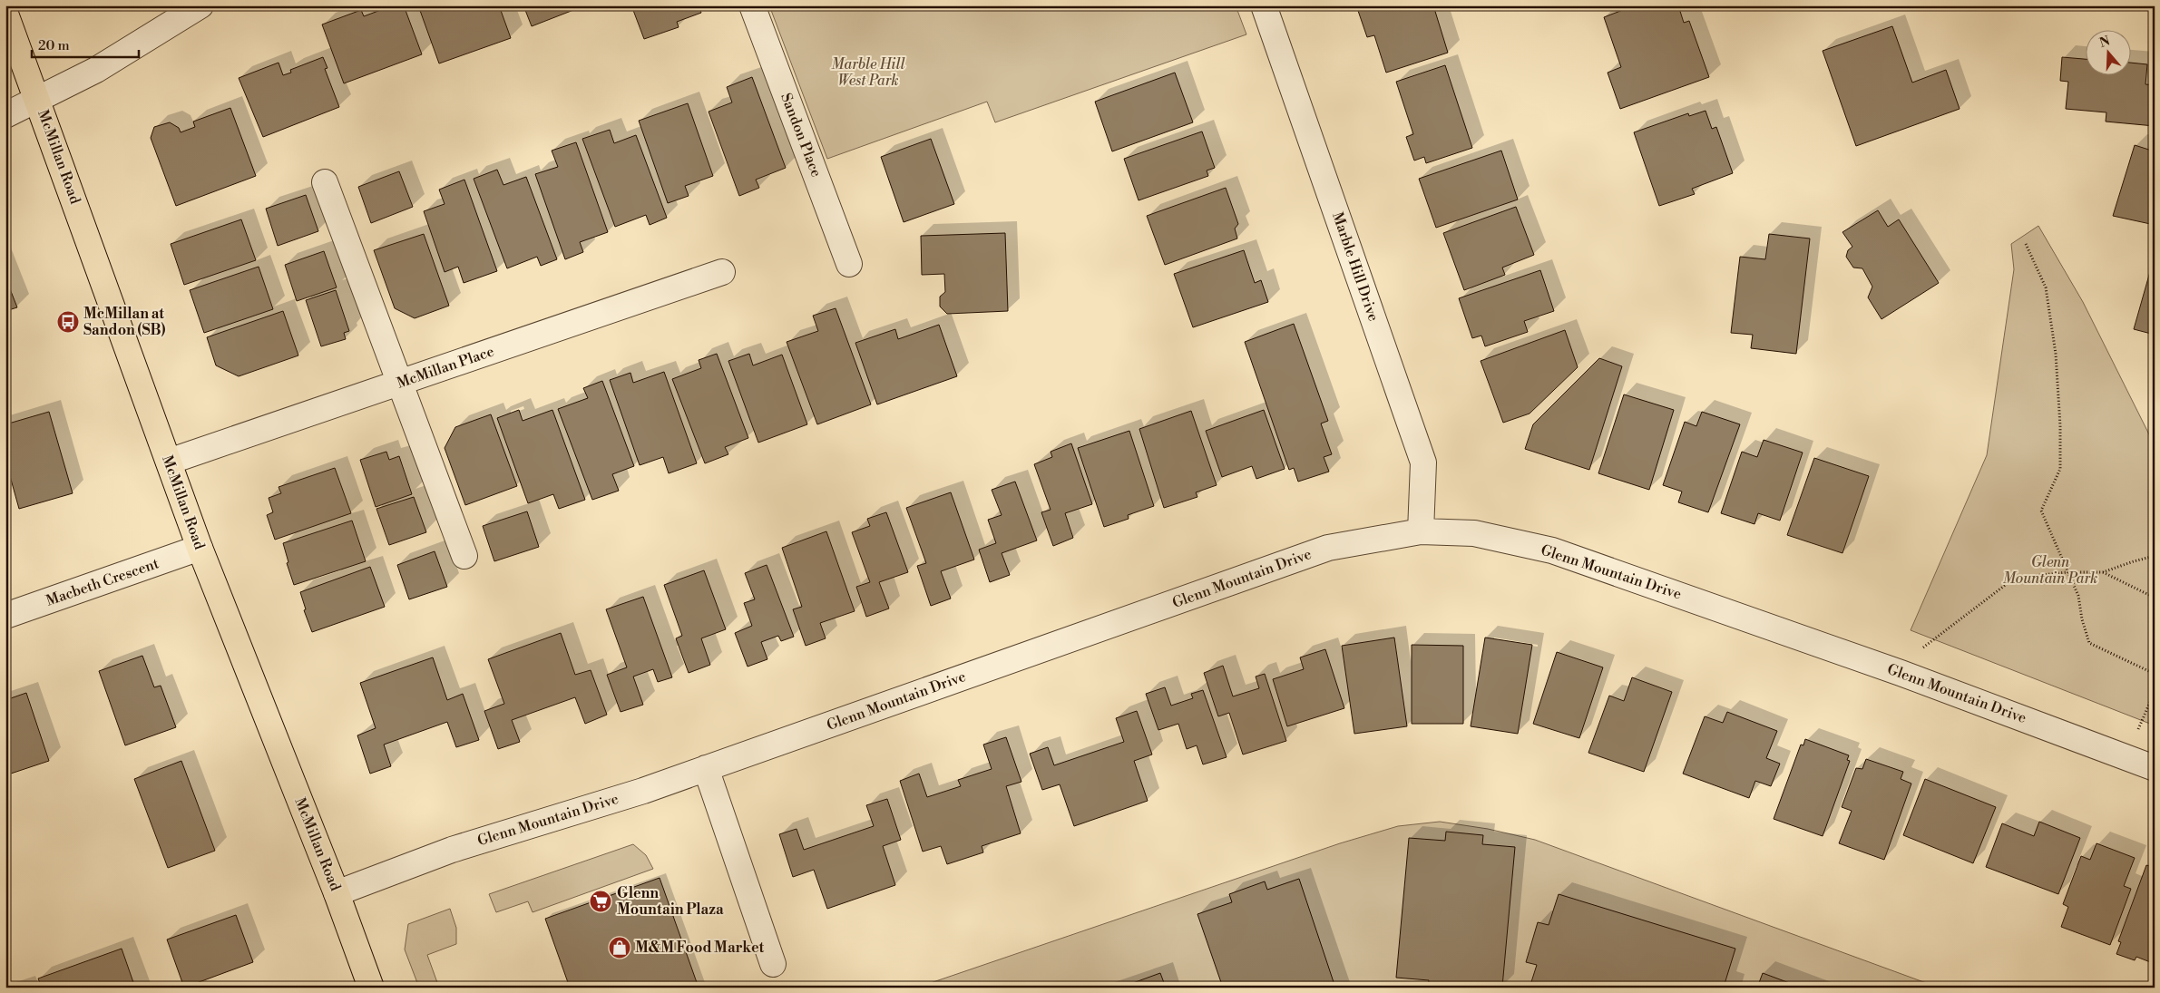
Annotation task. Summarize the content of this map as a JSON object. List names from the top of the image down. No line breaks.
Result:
{"streets":{"main road":["McMillan Road"],"street":["Sandon Place","Marble Hill Drive","McMillan Place","Glenn Mountain Drive","Macbeth Crescent"]},"crossings":[["McMillan Road","McMillan Place"],["McMillan Road","Glenn Mountain Drive"],["McMillan Road","Macbeth Crescent"],["Marble Hill Drive","Glenn Mountain Drive"]],"parks":["Marble Hill West Park","Glenn Mountain Park"],"places":{"bus stop":["McMillan at Sandon (SB)"],"supermarket":["Glenn Mountain Plaza"],"shop":["M&M Food Market"]},"scale_bar":"20 m","north":"top"}
